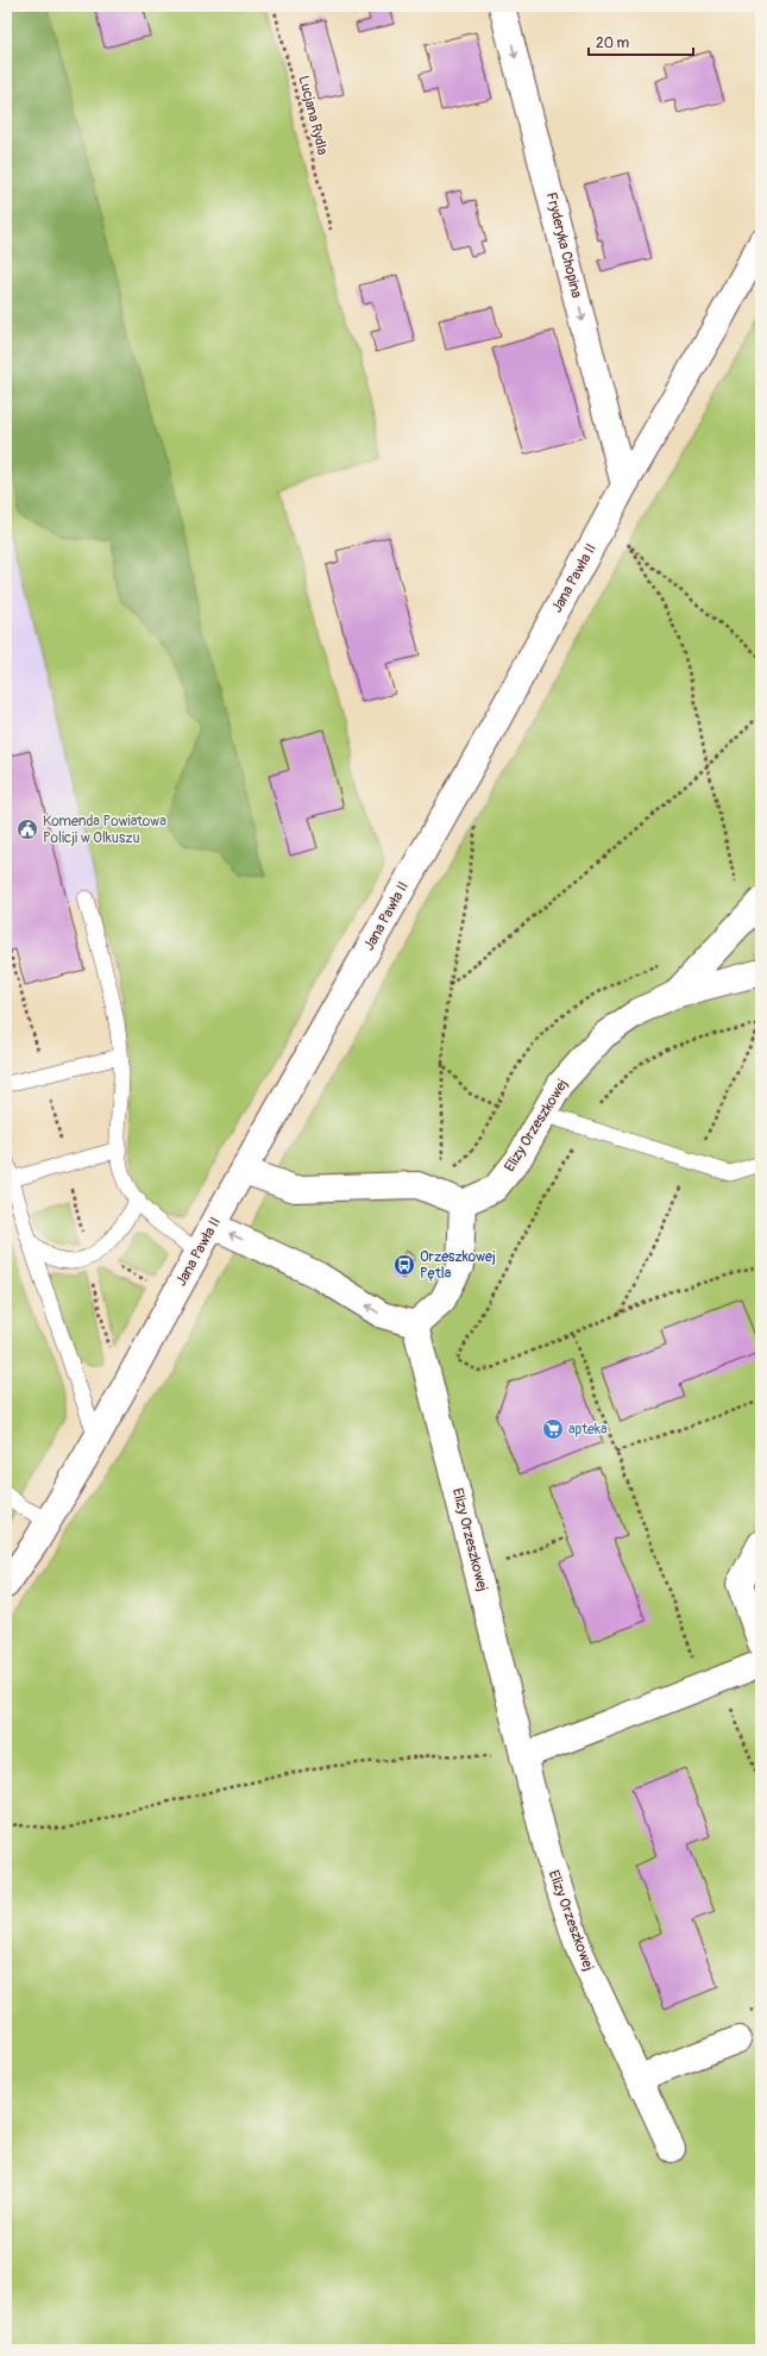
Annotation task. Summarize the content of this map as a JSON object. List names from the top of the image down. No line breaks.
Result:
{"streets":{"street":["Fryderyka Chopina","Jana Pawła II","Elizy Orzeszkowej"],"path":["Lucjana Rydla"]},"crossings":[["Fryderyka Chopina","Jana Pawła II"]],"one_way":["Fryderyka Chopina"],"places":{"public building":["Komenda Powiatowa Policji w Olkuszu"],"bus stop":["Orzeszkowej Pętla"],"supermarket":["apteka"]},"scale_bar":"20 m"}
